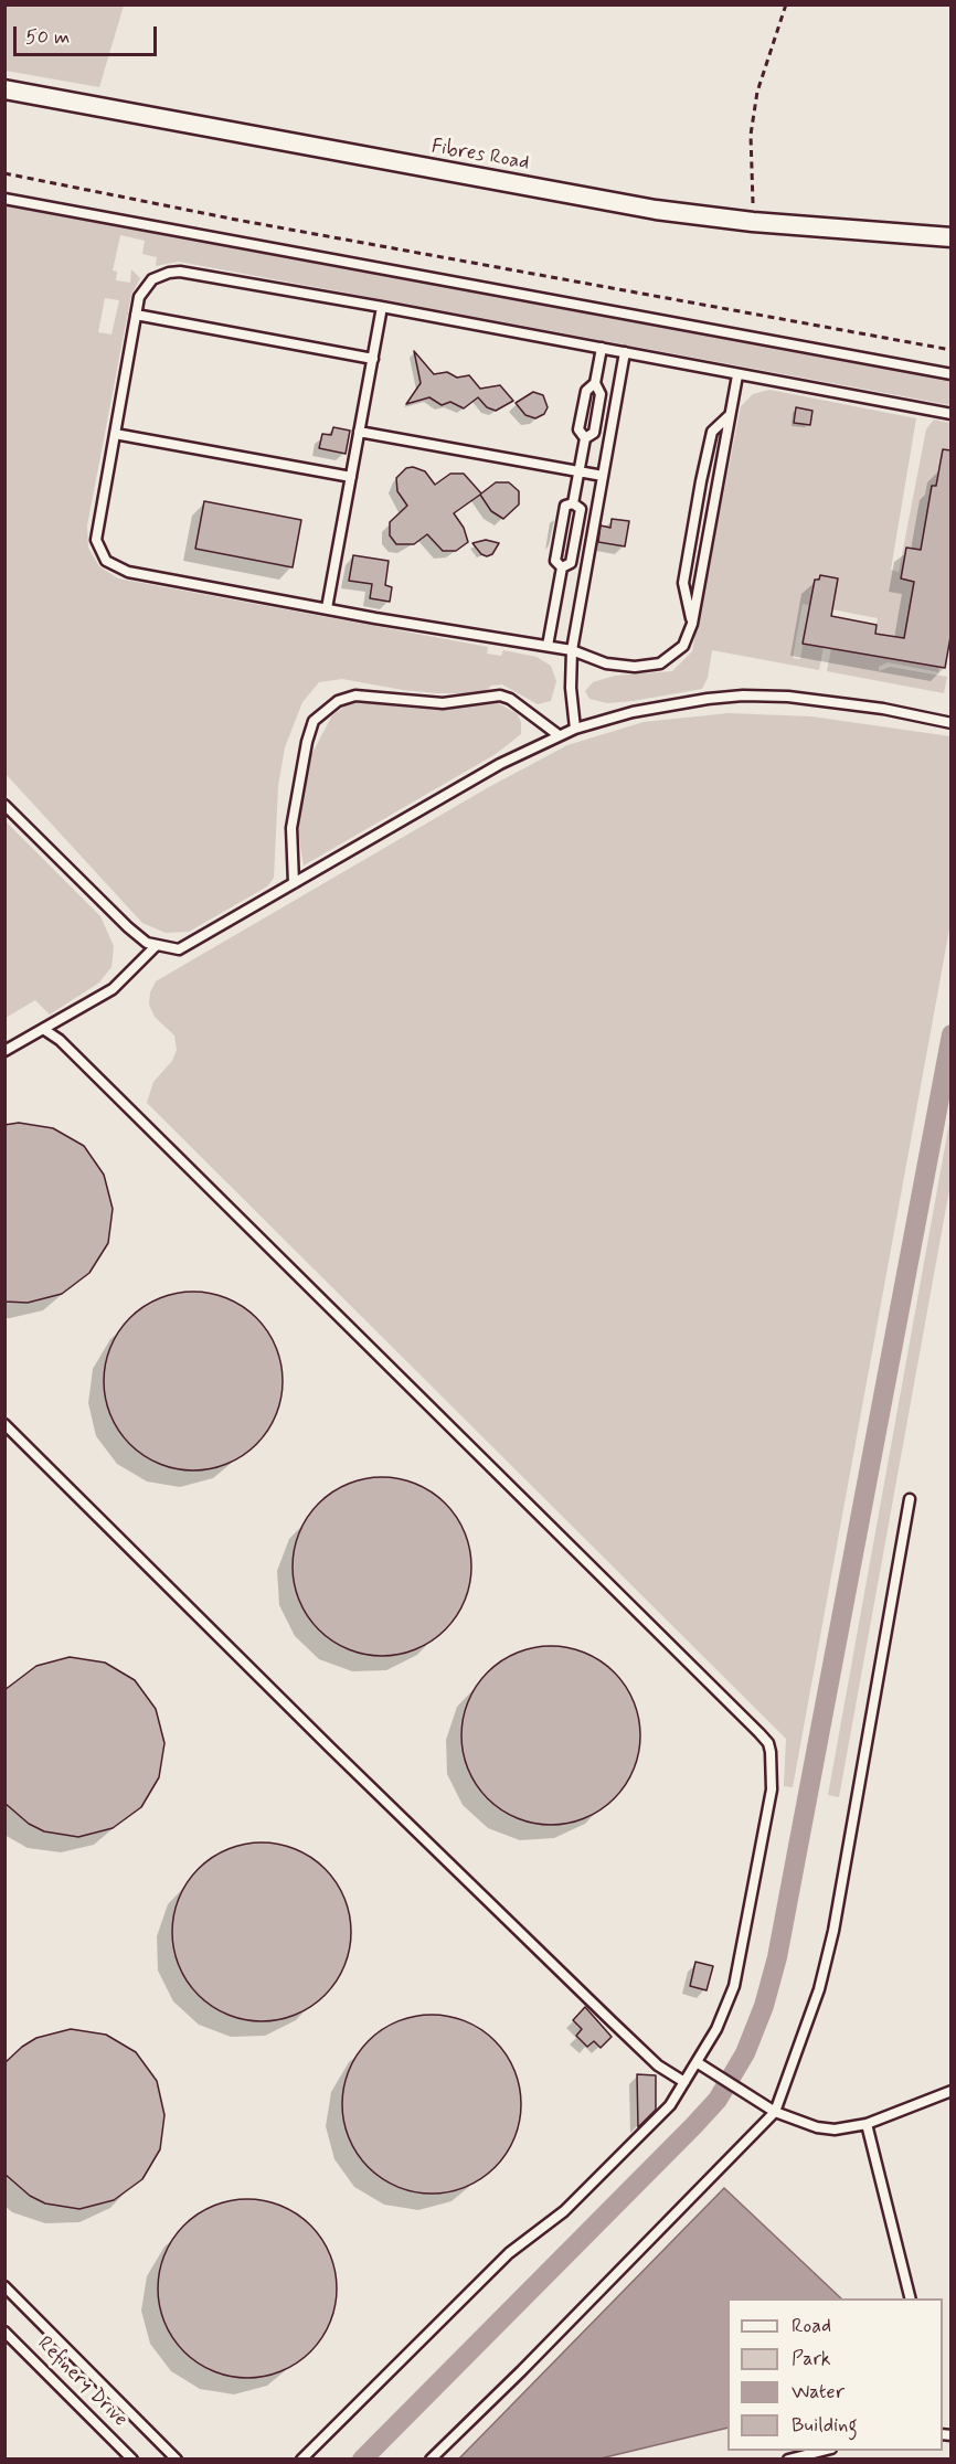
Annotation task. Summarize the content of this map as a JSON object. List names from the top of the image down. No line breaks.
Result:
{"streets":{"street":["Fibres Road"],"lane":["Refinery Drive"]},"legend":["Road","Park","Water","Building"],"scale_bar":"50 m"}
